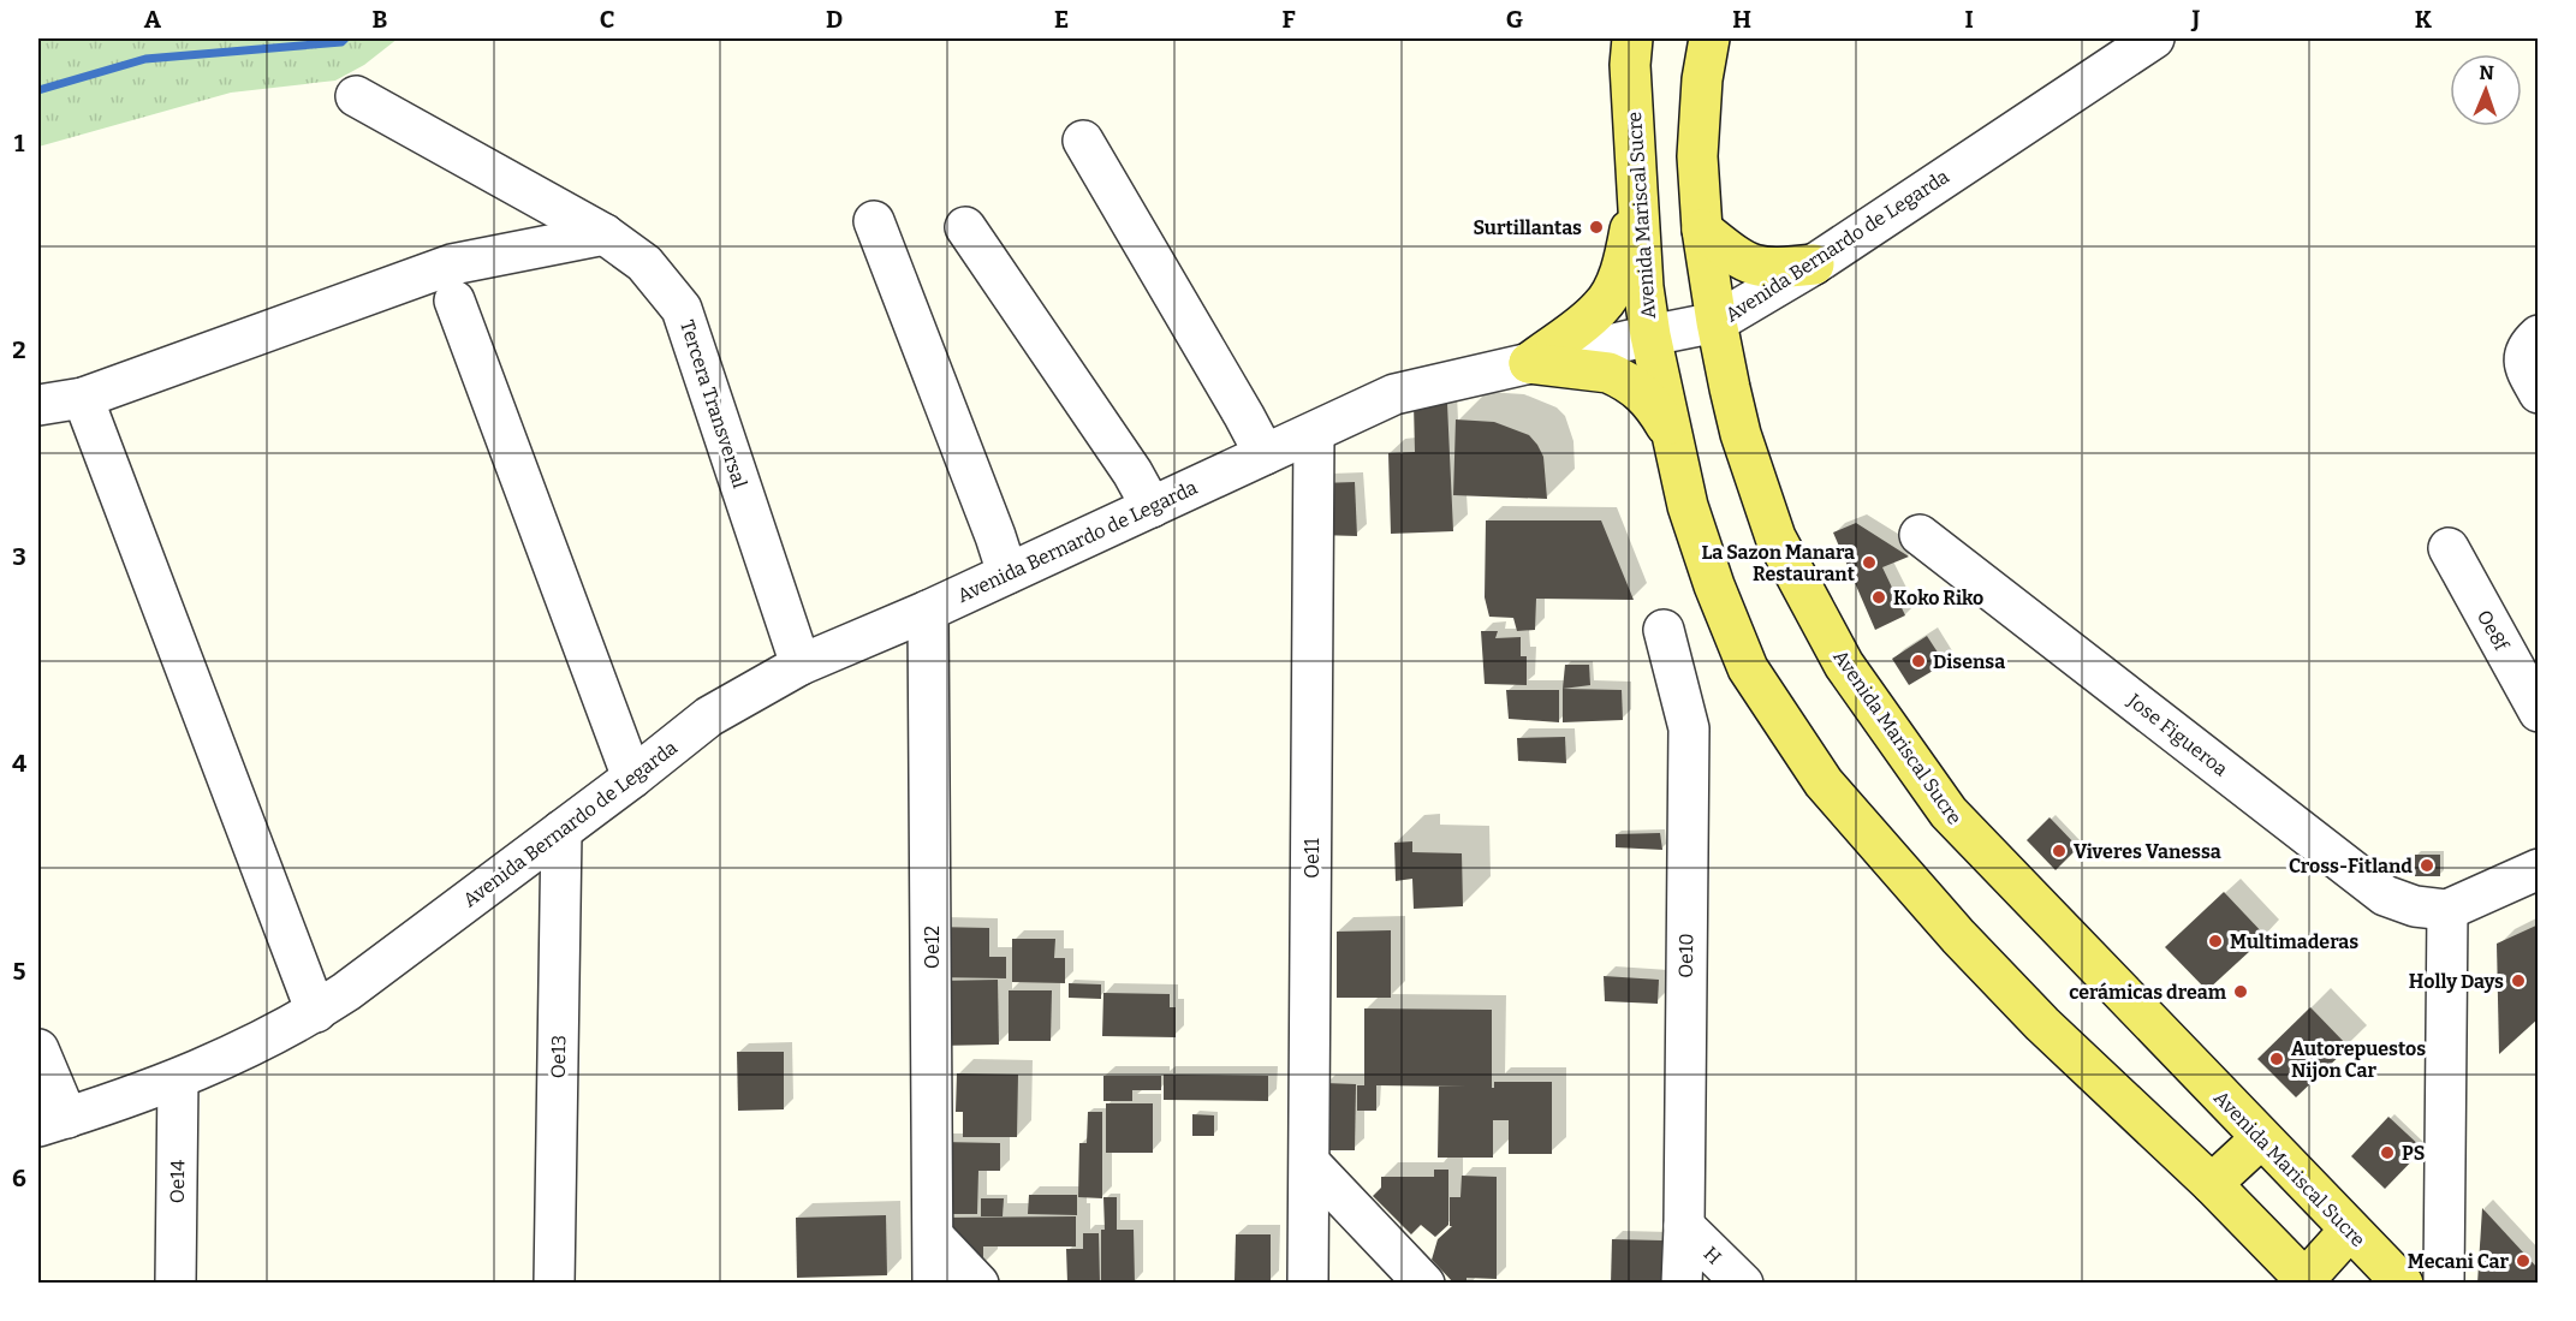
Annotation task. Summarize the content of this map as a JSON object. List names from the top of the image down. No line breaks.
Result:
{"streets":{"main road":["Avenida Mariscal Sucre"],"street":["Avenida Bernardo de Legarda","Tercera Transversal","Oe8f","Jose Figueroa","Oe11","Oe12","Oe10","Oe13","Oe14","H"]},"crossings":[["Avenida Mariscal Sucre","Avenida Bernardo de Legarda"],["Avenida Bernardo de Legarda","Tercera Transversal"],["Avenida Bernardo de Legarda","Oe11"],["Avenida Bernardo de Legarda","Oe12"],["Avenida Bernardo de Legarda","Oe13"],["Avenida Bernardo de Legarda","Oe14"],["Oe10","H"]],"places":["Surtillantas","La Sazon Manara Restaurant","Koko Riko","Disensa","Viveres Vanessa","Cross-Fitland","Multimaderas","Holly Days","cerámicas dream","Autorepuestos Nijon Car","PS","Mecani Car"],"north":"top","grid":{"columns":["A","B","C","D","E","F","G","H","I","J","K"],"rows":["1","2","3","4","5","6"]}}
